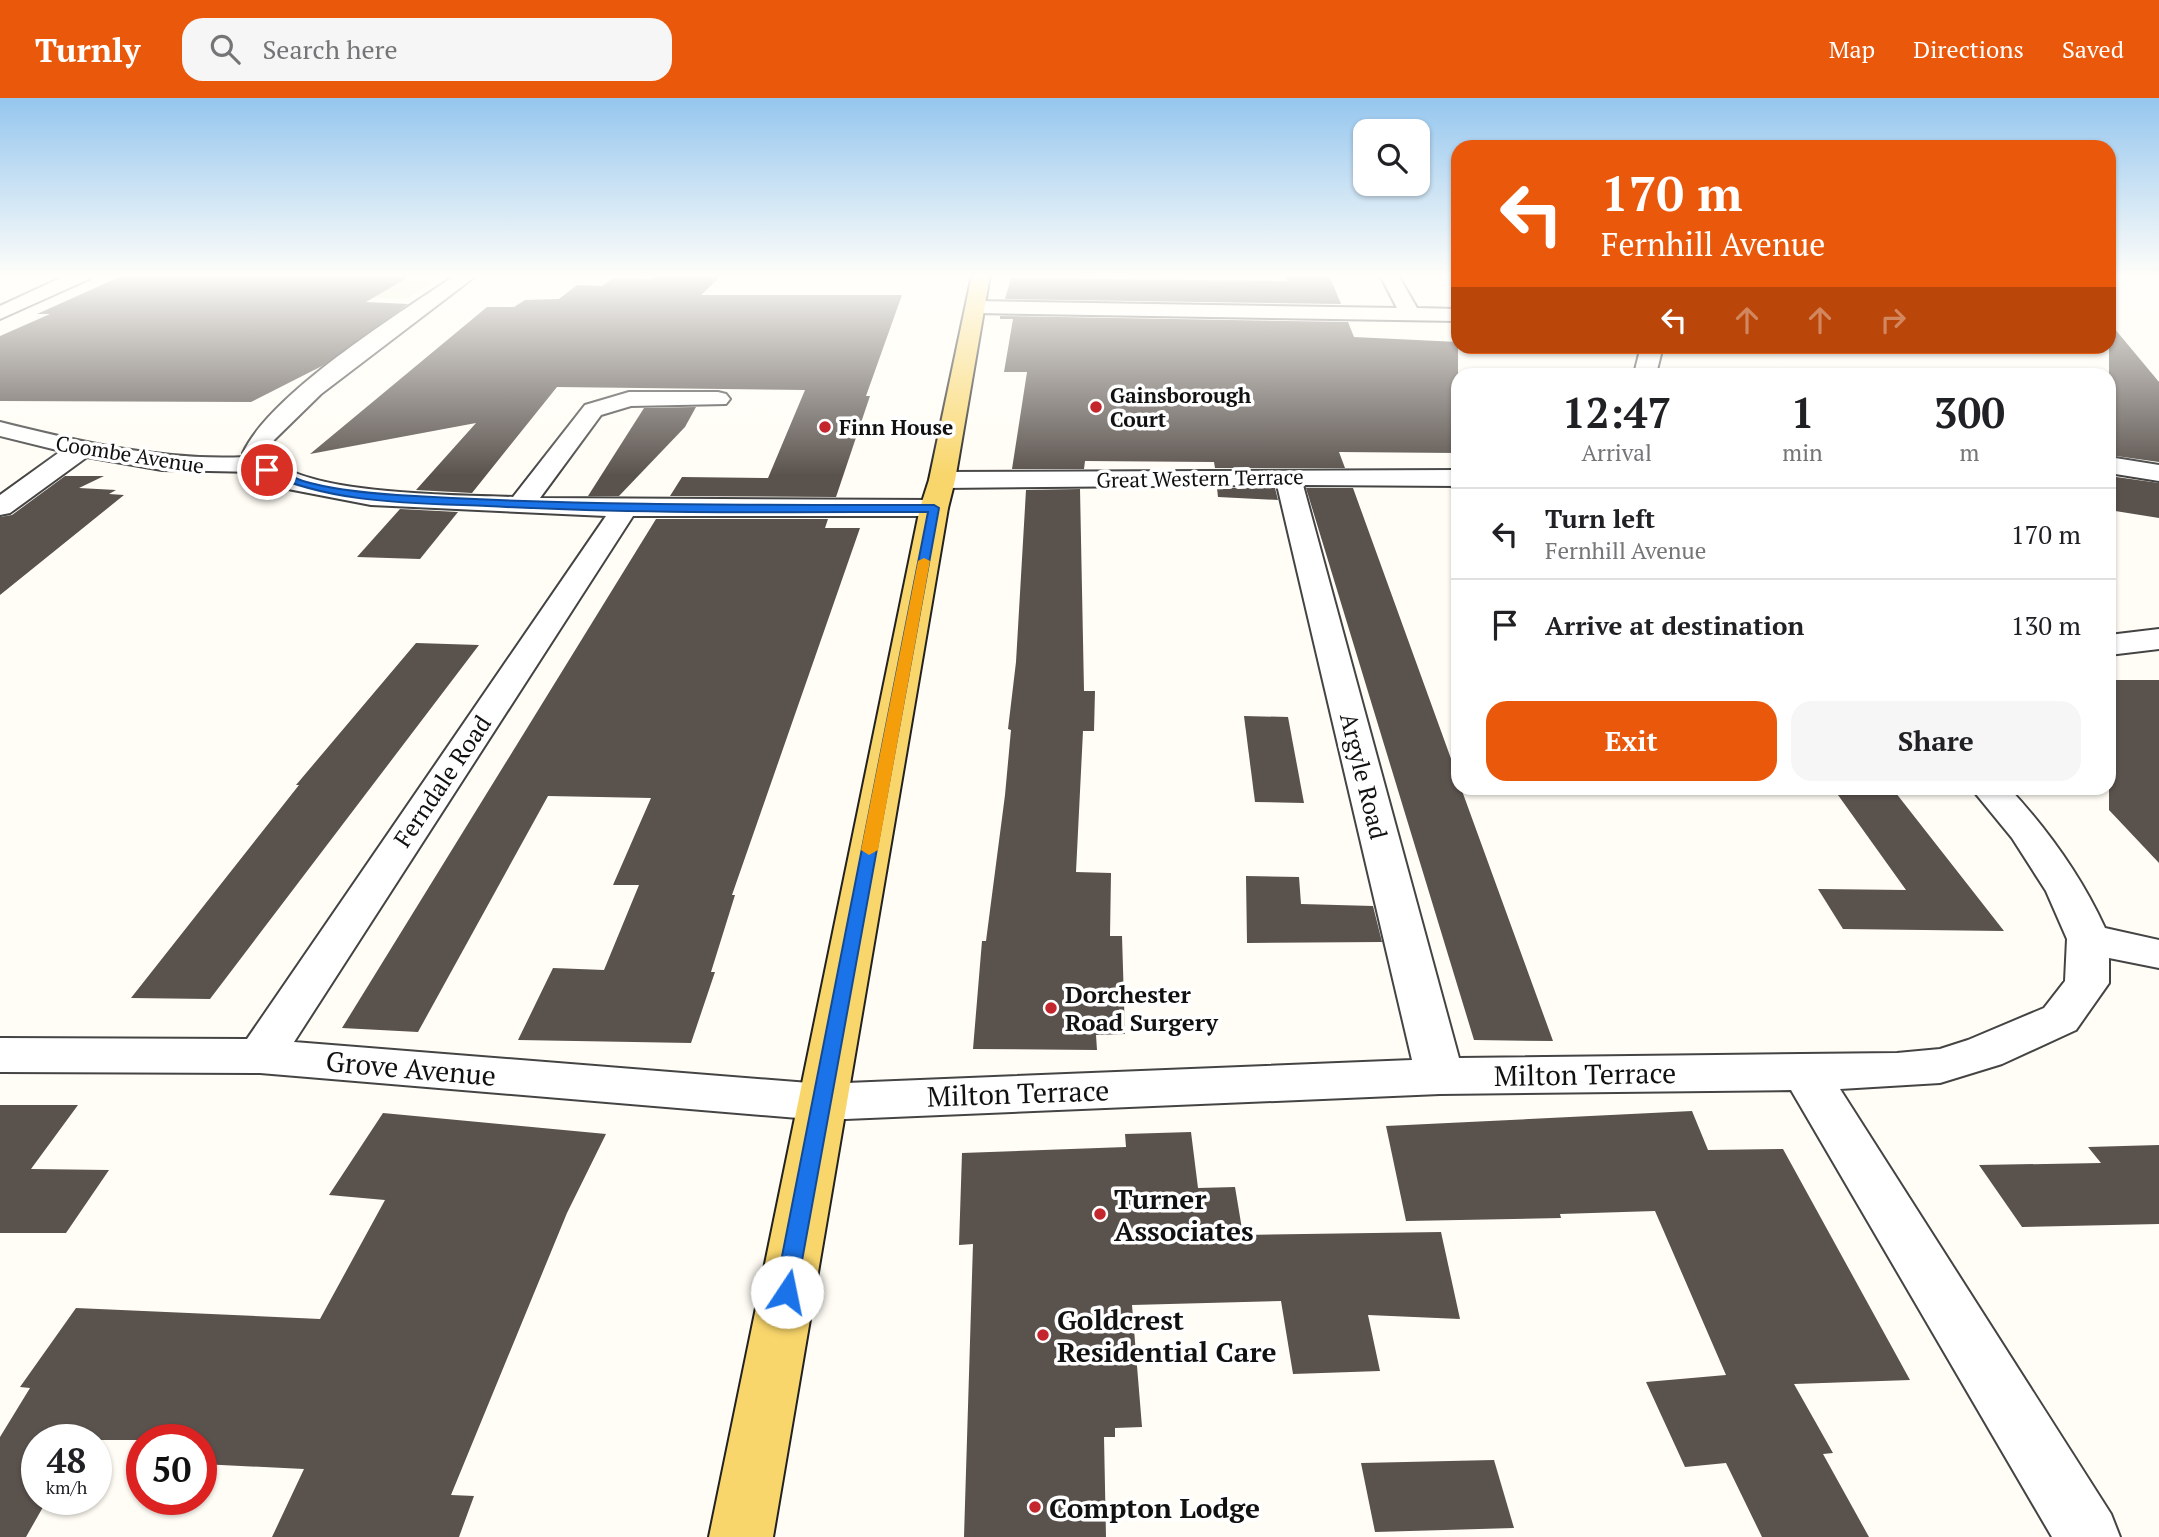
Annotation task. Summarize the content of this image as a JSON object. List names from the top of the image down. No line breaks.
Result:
{"streets":{"street":["Coombe Avenue","Great Western Terrace","Argyle Road","Ferndale Road","Grove Avenue","Milton Terrace"]},"crossings":[["Coombe Avenue","Great Western Terrace"],["Great Western Terrace","Argyle Road"],["Great Western Terrace","Ferndale Road"],["Argyle Road","Milton Terrace"],["Ferndale Road","Grove Avenue"],["Grove Avenue","Milton Terrace"]],"places":["Gainsborough Court","Finn House","Dorchester Road Surgery","Turner Associates","Goldcrest Residential Care","Compton Lodge"],"page":{"header":"Turnly","search":"Search here","nav":["Map","Directions","Saved"],"turn":["170 m","Fernhill Avenue"],"eta":["12:47","Arrival","1","min","300","m"],"list":[{"name":"Turn left","note":"Fernhill Avenue","value":"170 m"},{"name":"Arrive at destination","value":"130 m"}],"buttons":["Exit","Share"],"speed":"48 km/h","limit":"50"}}
